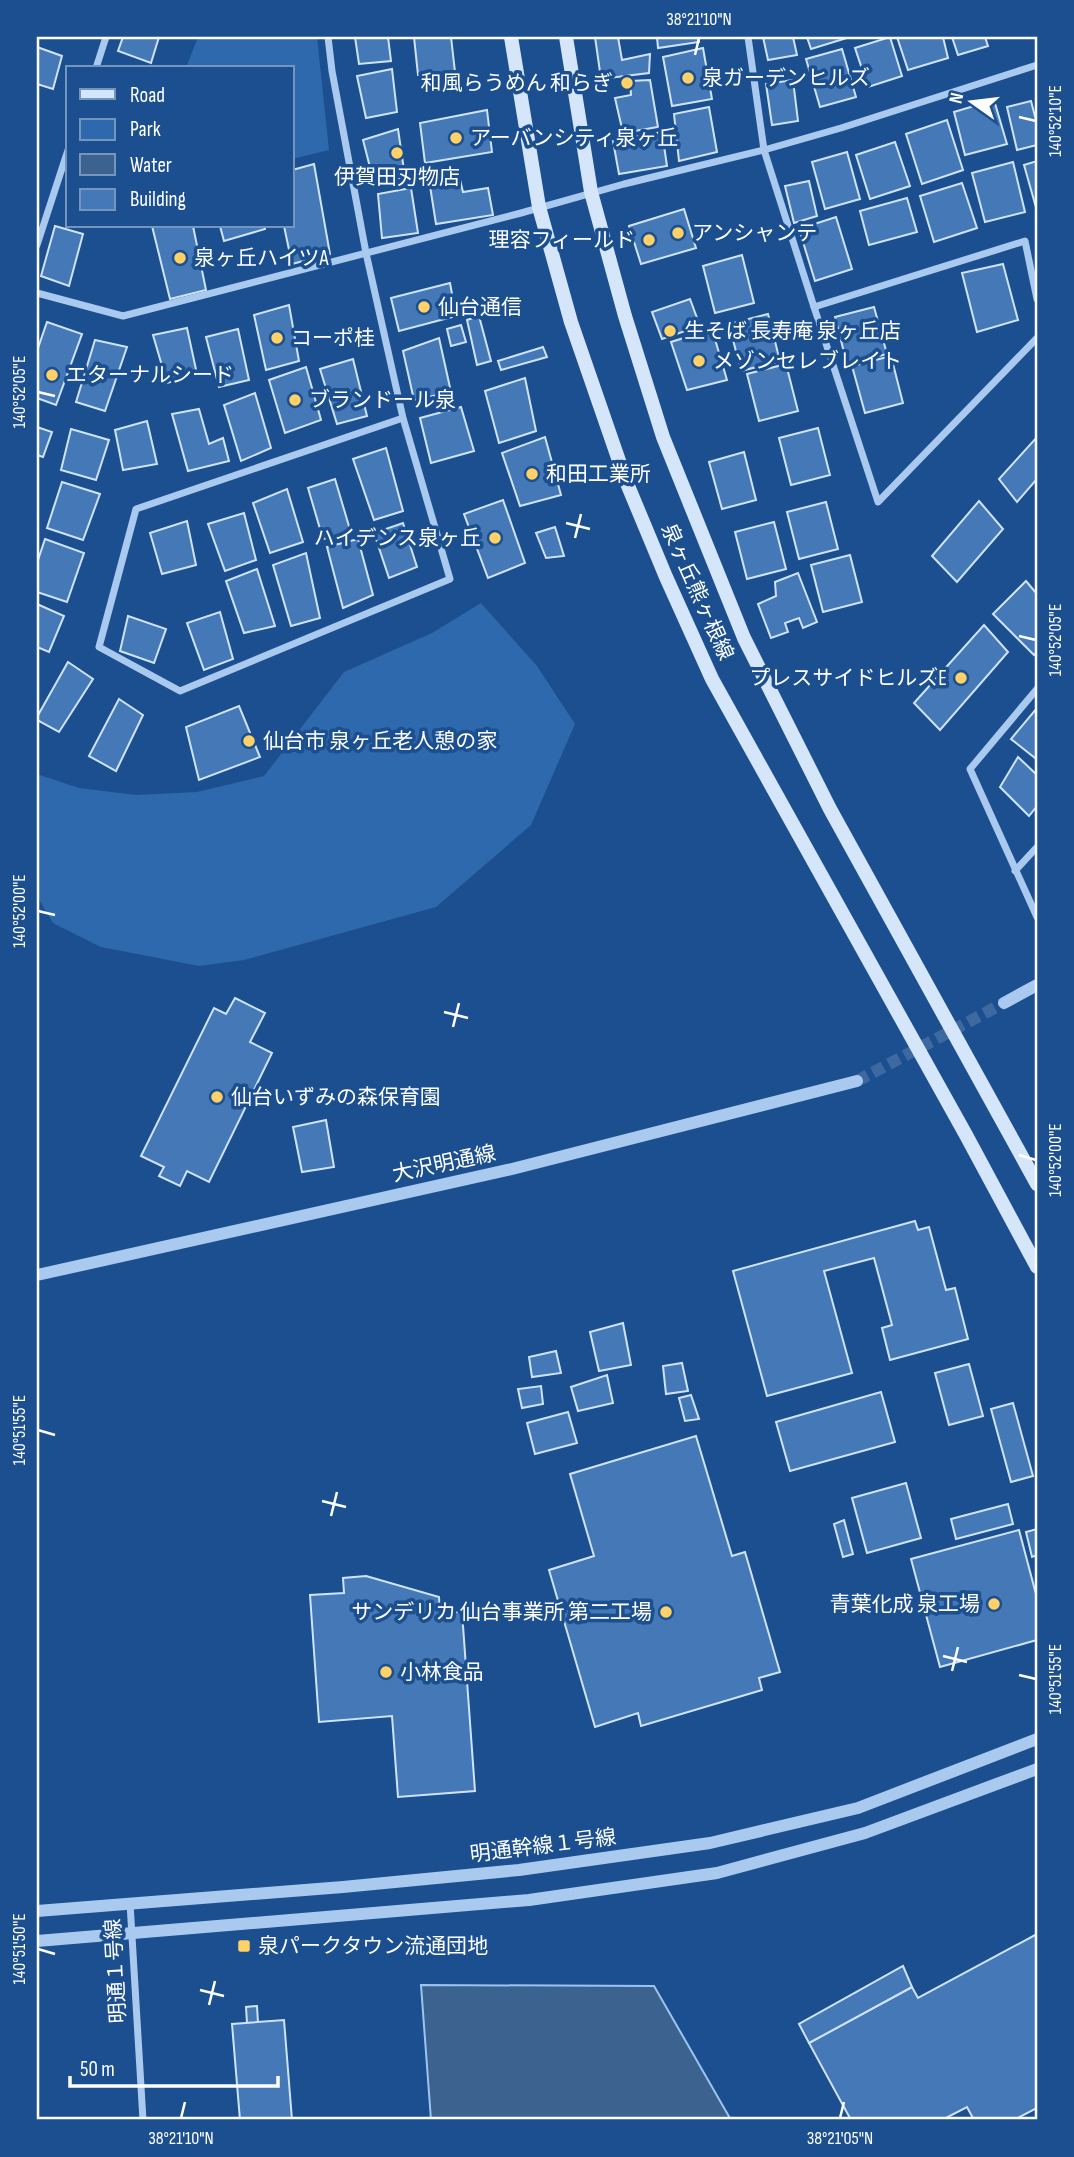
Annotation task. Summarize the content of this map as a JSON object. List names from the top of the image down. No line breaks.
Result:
{"streets":{"main road":["泉ヶ丘熊ヶ根線"],"street":["大沢明通線","明通幹線１号線","明通１号線"]},"crossings":[["明通幹線１号線","明通１号線"]],"places":{"other":["泉ガーデンヒルズ","和風らうめん 和らぎ","アーバンシティ泉ヶ丘","伊賀田刃物店","アンシャンテ","理容フィールド","泉ヶ丘ハイツA","仙台通信","生そば 長寿庵 泉ヶ丘店","コーポ桂","メゾンセレブレイト","エターナルシード","ブランドール泉","和田工業所","ハイデンス泉ヶ丘","プレスサイドヒルズE","仙台市 泉ヶ丘老人憩の家","仙台いずみの森保育園","青葉化成 泉工場","サンデリカ 仙台事業所 第二工場","小林食品"],"transit":["泉パークタウン流通団地"]},"legend":["Road","Park","Water","Building"],"scale_bar":"50 m","north":"left","coordinates":["38°21'10\"N","140°52'10\"E","140°52'05\"E","140°52'00\"E","140°51'55\"E","140°51'50\"E","38°21'05\"N"]}
